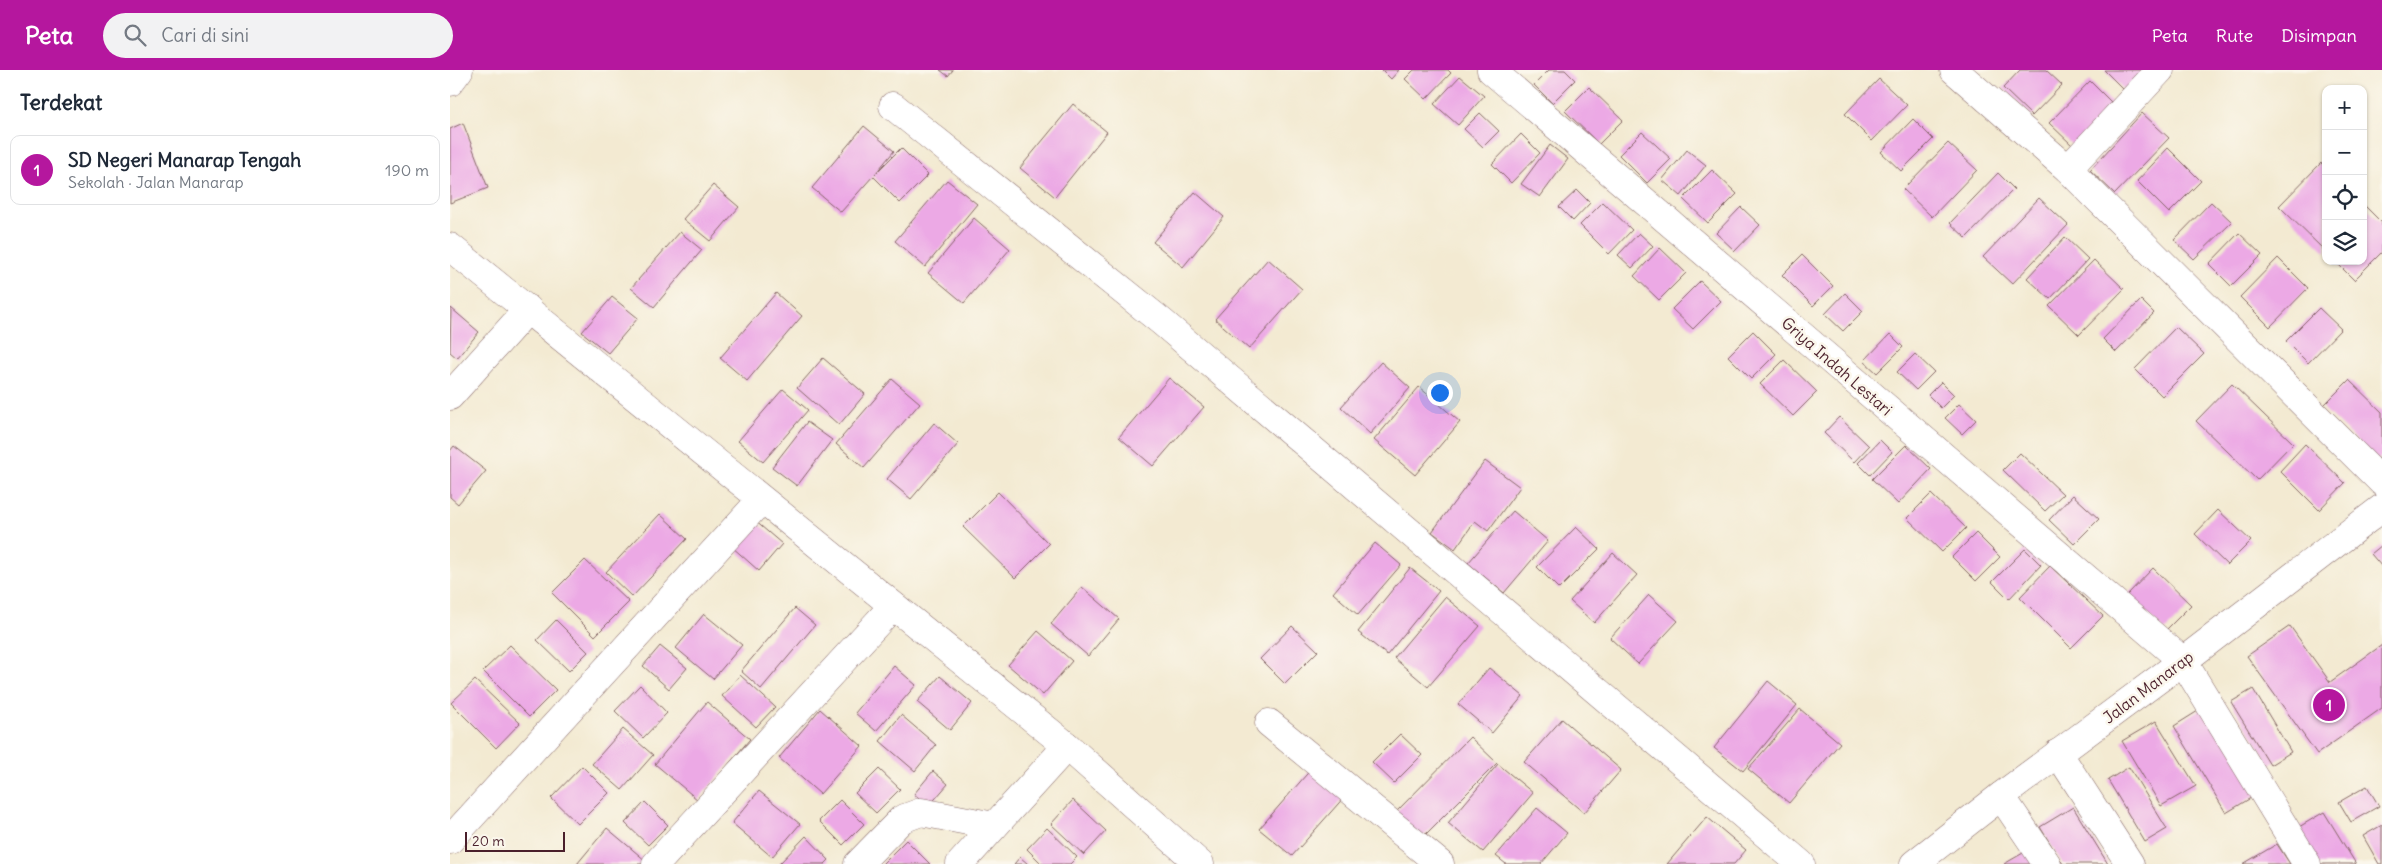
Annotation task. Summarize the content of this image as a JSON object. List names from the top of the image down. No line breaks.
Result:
{"streets":{"street":["Griya Indah Lestari","Jalan Manarap"]},"crossings":[["Griya Indah Lestari","Jalan Manarap"]],"scale_bar":"20 m","page":{"header":"Peta","search":"Cari di sini","nav":["Peta","Rute","Disimpan"],"heading":"Terdekat","map_buttons":["+","−"],"list":[{"mark":"1","name":"SD Negeri Manarap Tengah","note":"Sekolah · Jalan Manarap","value":"190 m"}],"pins":"1","scale":"20 m"}}
